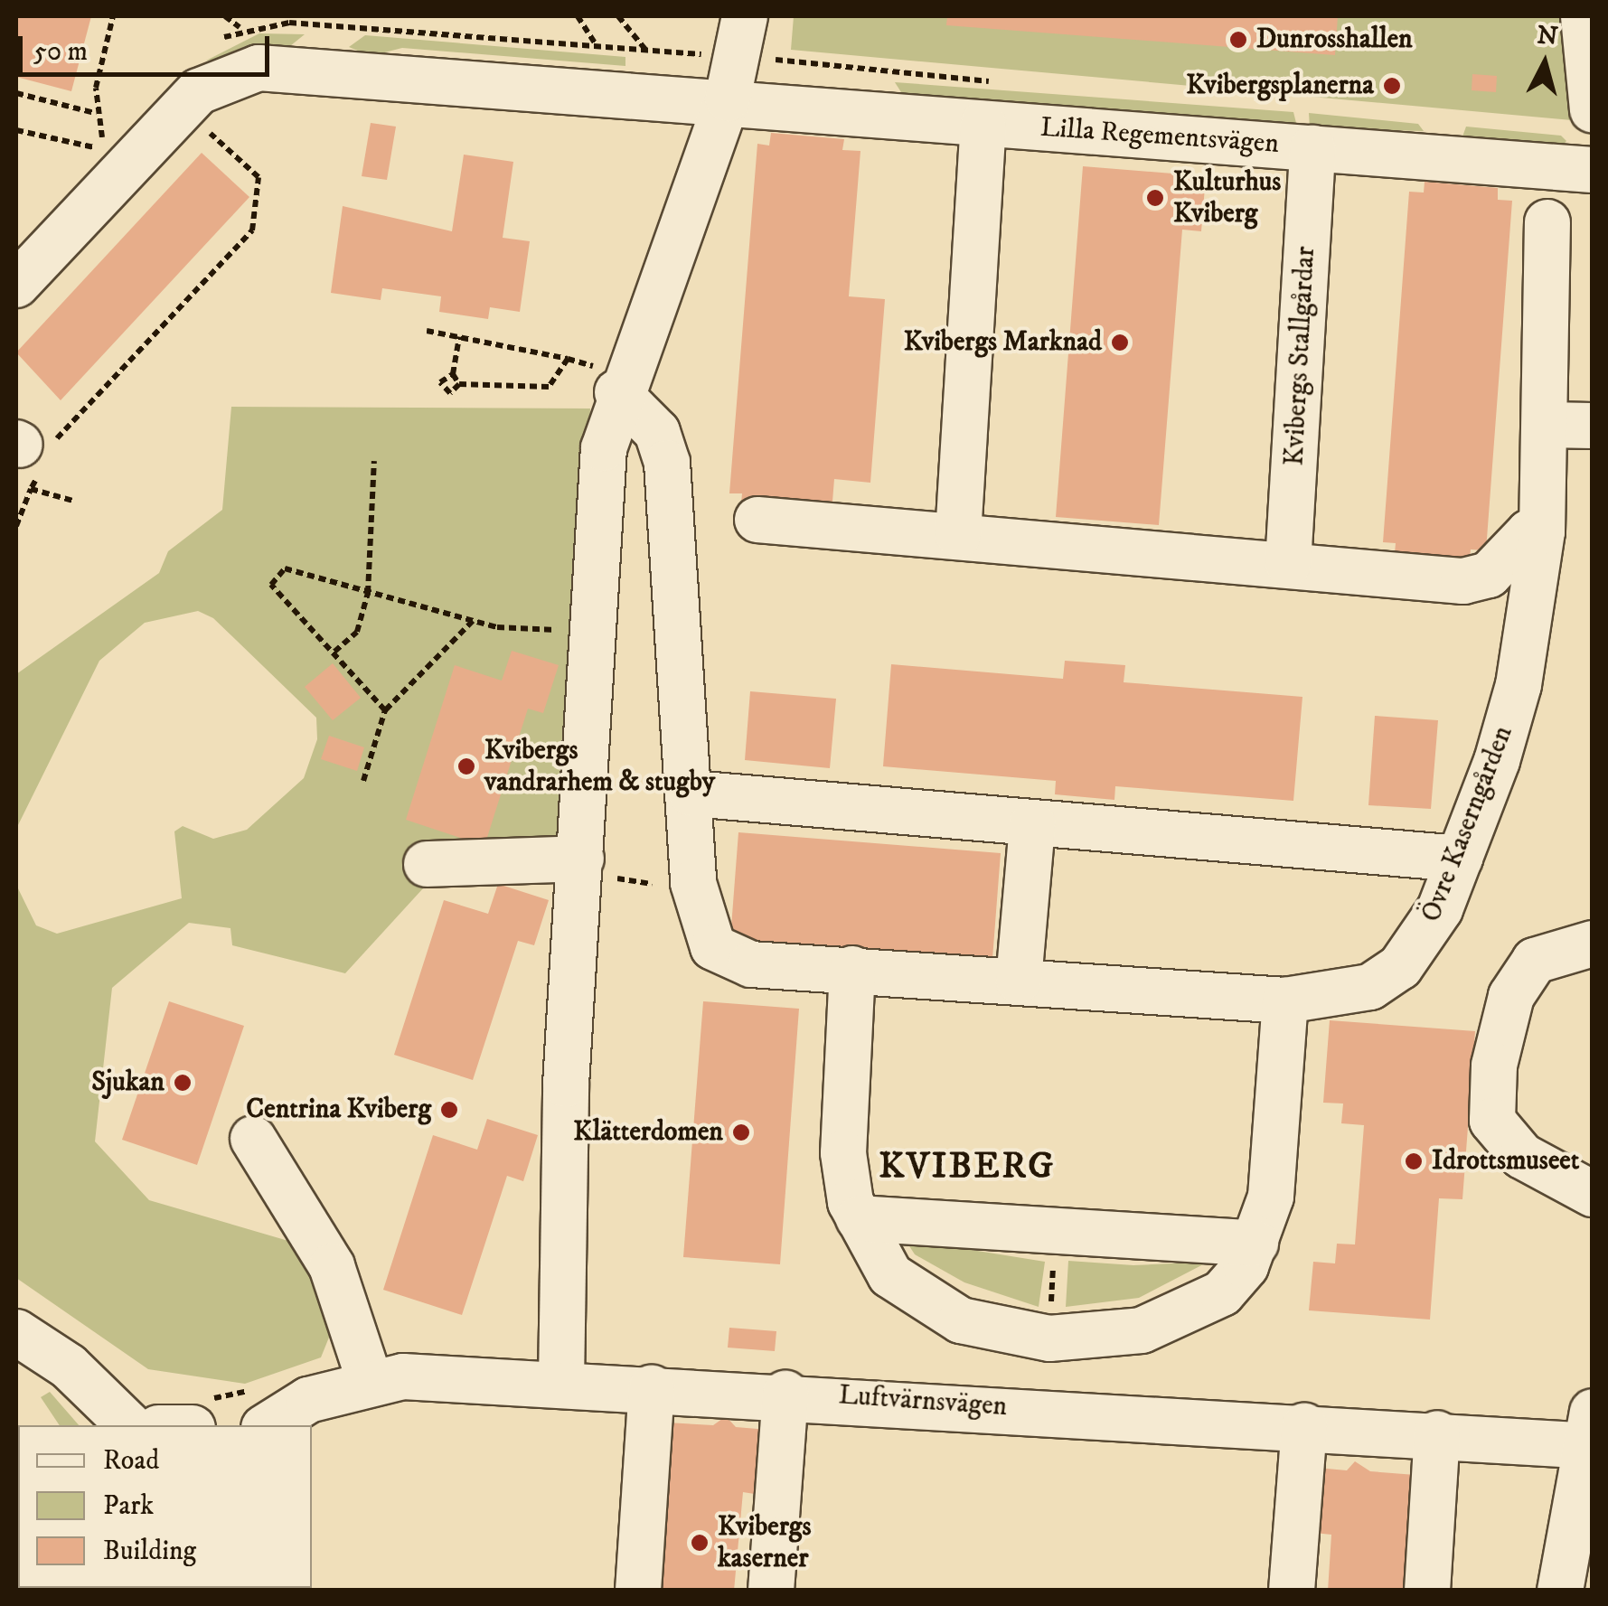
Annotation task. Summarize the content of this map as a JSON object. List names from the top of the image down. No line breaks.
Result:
{"streets":{"street":["Lilla Regementsvägen","Kvibergs Stallgårdar","Övre Kaserngården","Luftvärnsvägen"]},"crossings":[["Lilla Regementsvägen","Kvibergs Stallgårdar"]],"districts":["KVIBERG"],"places":["Dunrosshallen","Kvibergsplanerna","Kulturhus Kviberg","Kvibergs Marknad","Kvibergs vandrarhem & stugby","Sjukan","Centrina Kviberg","Klätterdomen","Idrottsmuseet","Kvibergs kaserner"],"legend":["Road","Park","Building"],"scale_bar":"50 m","north":"top"}
